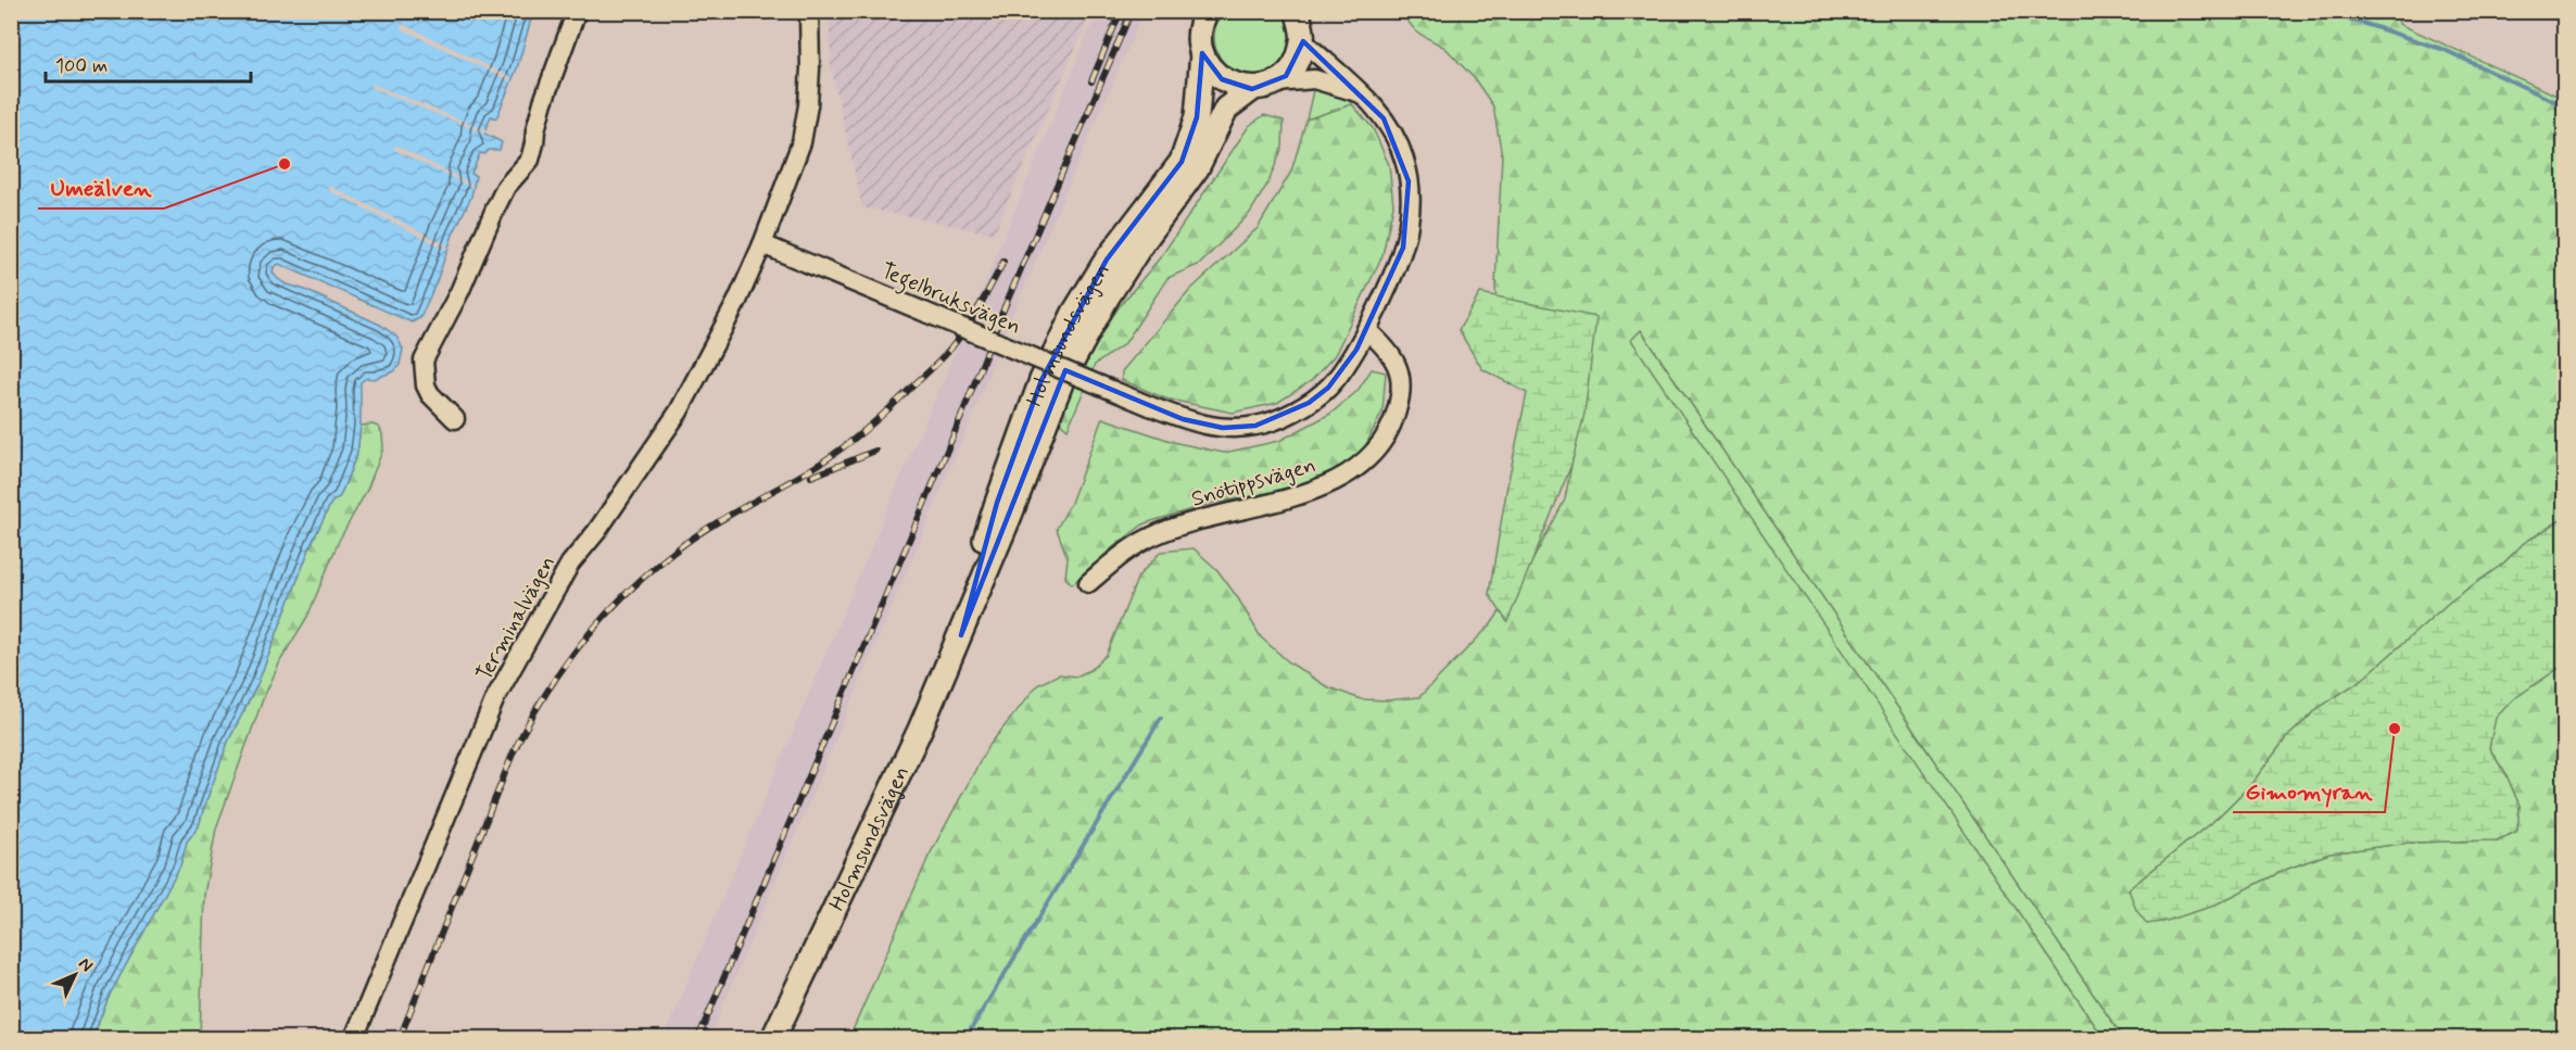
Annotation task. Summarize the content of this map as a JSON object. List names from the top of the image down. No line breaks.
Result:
{"streets":{"main road":["Holmsundsvägen"],"street":["Tegelbruksvägen","Snötippsvägen","Terminalvägen"]},"crossings":[["Tegelbruksvägen","Snötippsvägen"],["Tegelbruksvägen","Terminalvägen"]],"places":["Umeälven","Gimomyran"],"scale_bar":"100 m","north":"top right"}
